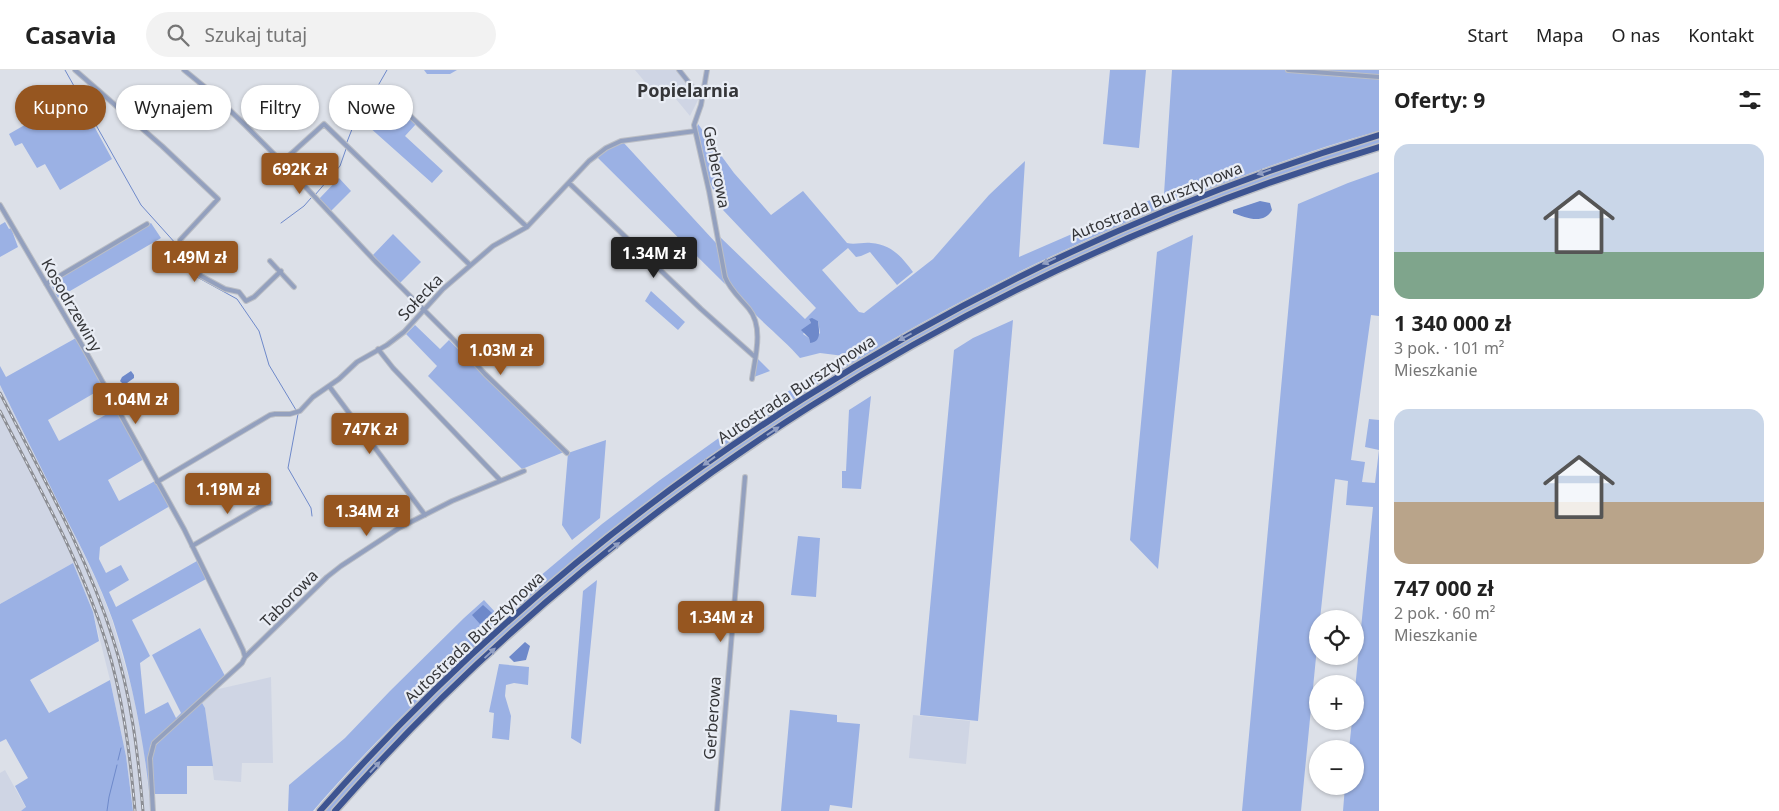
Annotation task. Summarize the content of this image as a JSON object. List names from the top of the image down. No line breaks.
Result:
{"streets":{"highway":["Autostrada Bursztynowa"],"street":["Gerberowa","Sołecka","Kosodrzewiny","Taborowa"]},"crossings":[["Gerberowa","Sołecka"],["Sołecka","Kosodrzewiny"],["Kosodrzewiny","Taborowa"]],"districts":["Popielarnia"],"page":{"header":"Casavia","search":"Szukaj tutaj","nav":["Start","Mapa","O nas","Kontakt"],"heading":"Oferty: 9","chip":["Kupno","Wynajem","Filtry","Nowe"],"list":[{"name":"1 340 000 zł","note":"3 pok. · 101 m² · Mieszkanie"},{"name":"747 000 zł","note":"2 pok. · 60 m² · Mieszkanie"}],"price":["692K zł","1.34M zł","1.49M zł","1.03M zł","1.04M zł","747K zł","1.19M zł","1.34M zł","1.34M zł"],"map_buttons":["+","−"]}}
